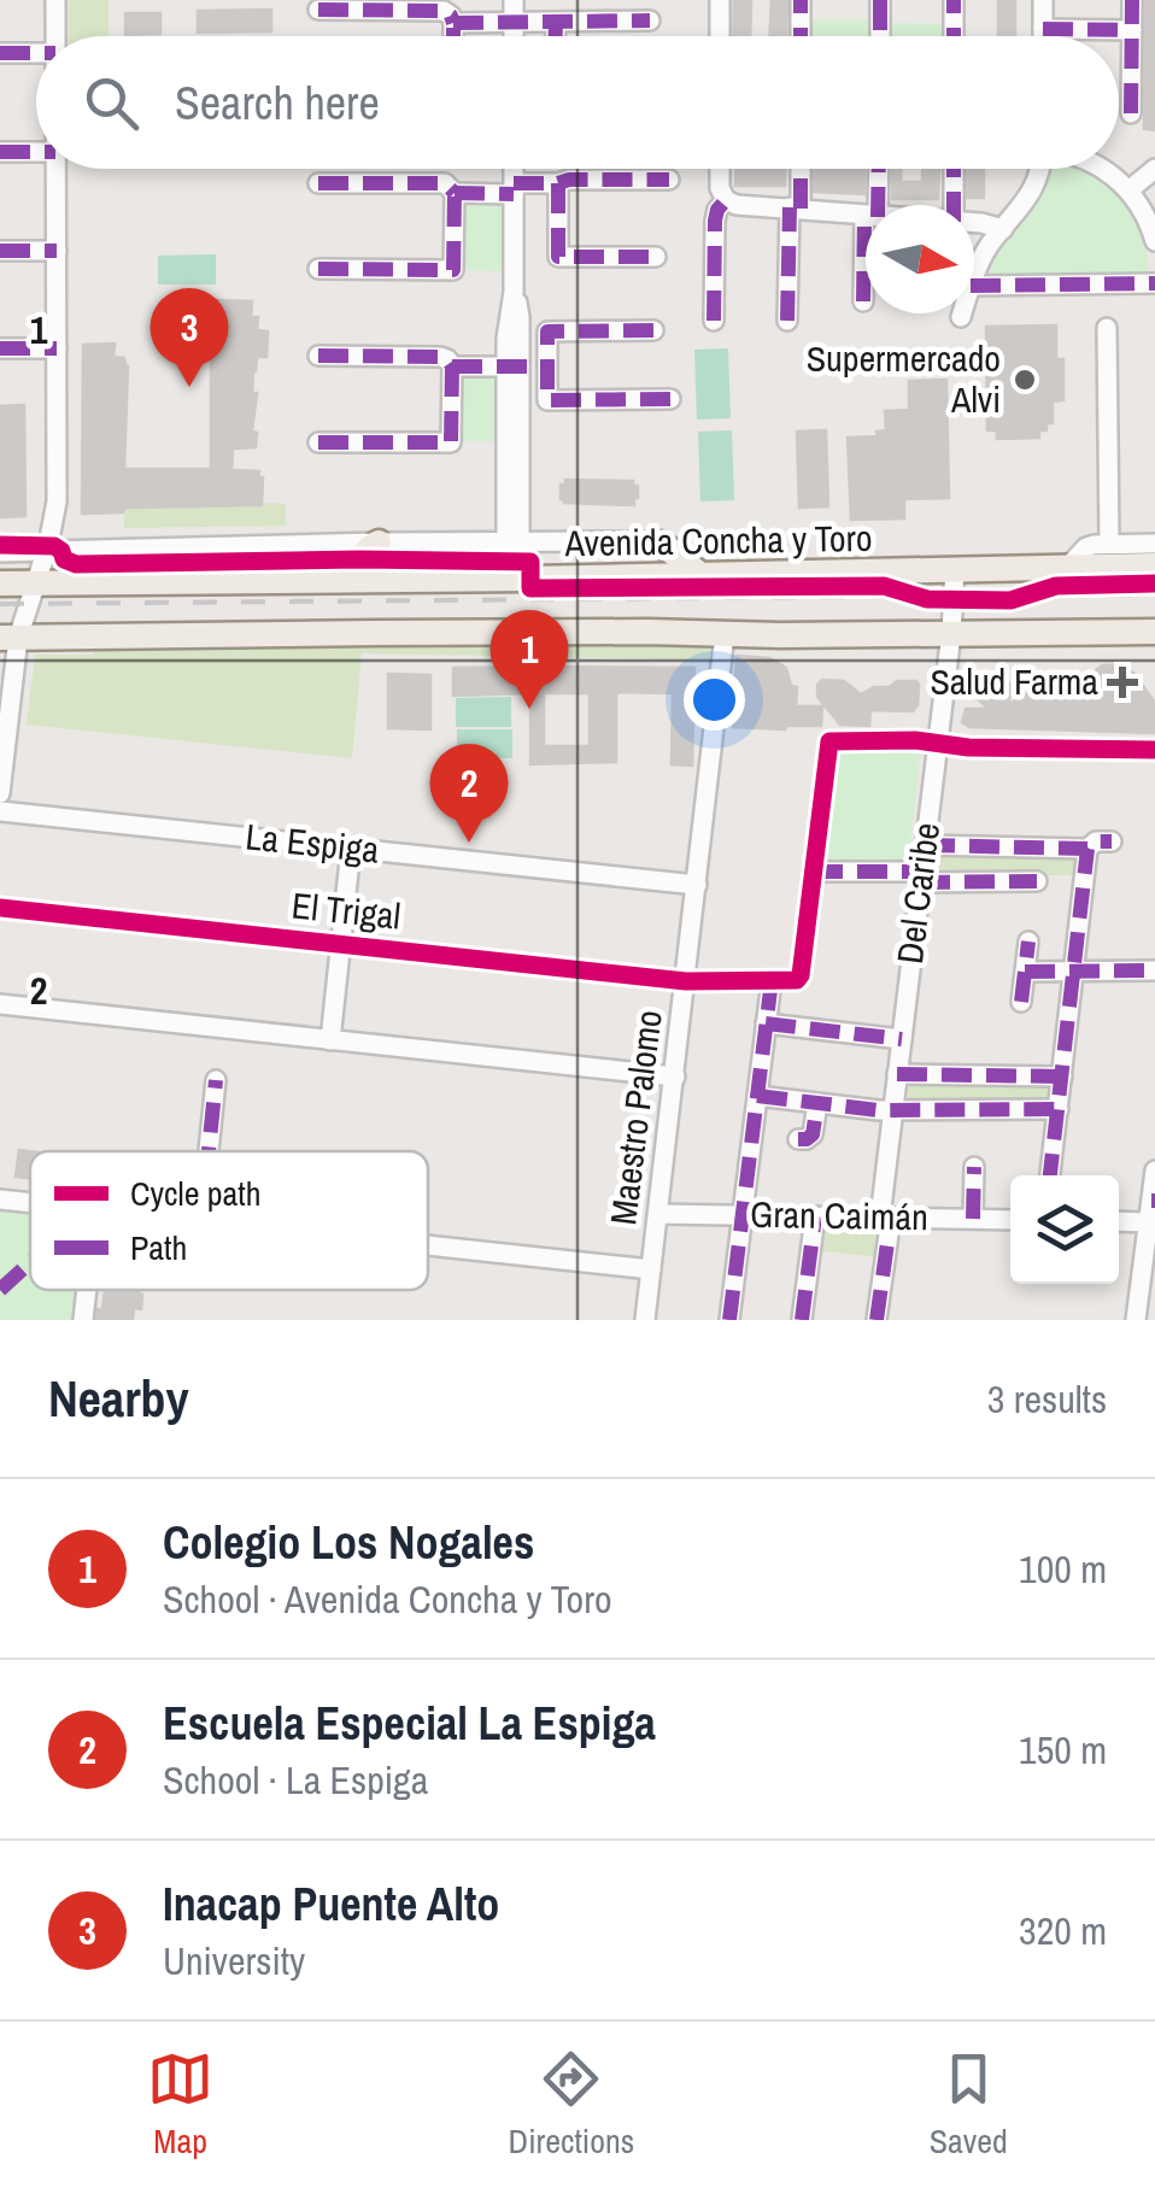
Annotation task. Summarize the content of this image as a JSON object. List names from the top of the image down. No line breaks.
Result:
{"streets":{"main road":["Avenida Concha y Toro"],"street":["La Espiga","Del Caribe","El Trigal","Maestro Palomo","Gran Caimán"]},"crossings":[["Avenida Concha y Toro","Del Caribe"],["La Espiga","Maestro Palomo"],["Del Caribe","Gran Caimán"],["El Trigal","Maestro Palomo"],["Maestro Palomo","Gran Caimán"]],"places":{"other":["Supermercado Alvi"],"health":["Salud Farma"]},"legend":["Cycle path","Path"],"north":"right","page":{"search":"Search here","pins":["3","1","2"],"heading":["Nearby","3 results"],"list":[{"mark":"1","name":"Colegio Los Nogales","note":"School · Avenida Concha y Toro","value":"100 m"},{"mark":"2","name":"Escuela Especial La Espiga","note":"School · La Espiga","value":"150 m"},{"mark":"3","name":"Inacap Puente Alto","note":"University","value":"320 m"}],"nav":["Map","Directions","Saved"]},"grid":{"rows":["1","2"]}}
